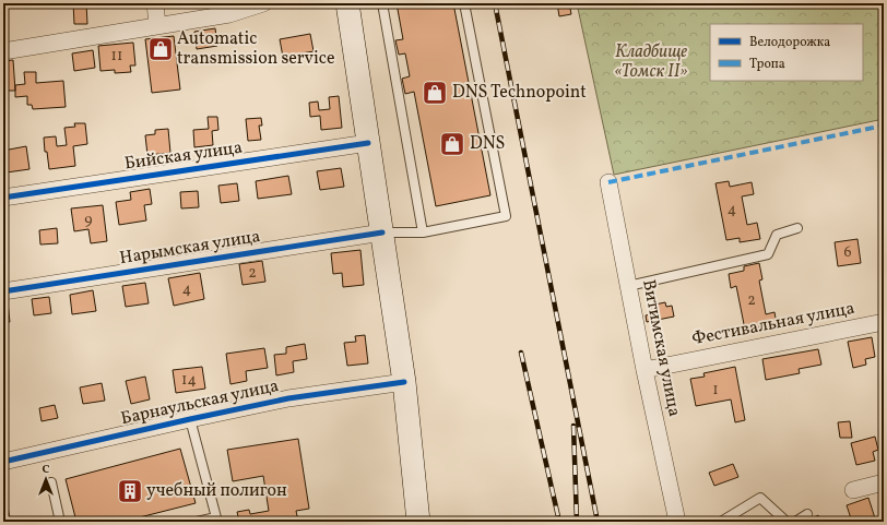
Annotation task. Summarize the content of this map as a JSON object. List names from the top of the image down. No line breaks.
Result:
{"streets":{"street":["Бийская улица","Нарымская улица","Фестивальная улица","Витимская улица","Барнаульская улица"]},"crossings":[["Фестивальная улица","Витимская улица"]],"parks":["Кладбище «Томск II»"],"places":{"shop":["Automatic transmission service","DNS Technopoint","DNS"],"building":["учебный полигон"]},"house_numbers":["11","4","9","6","2","4","2","14","1"],"legend":["Велодорожка","Тропа"],"north":"top"}
